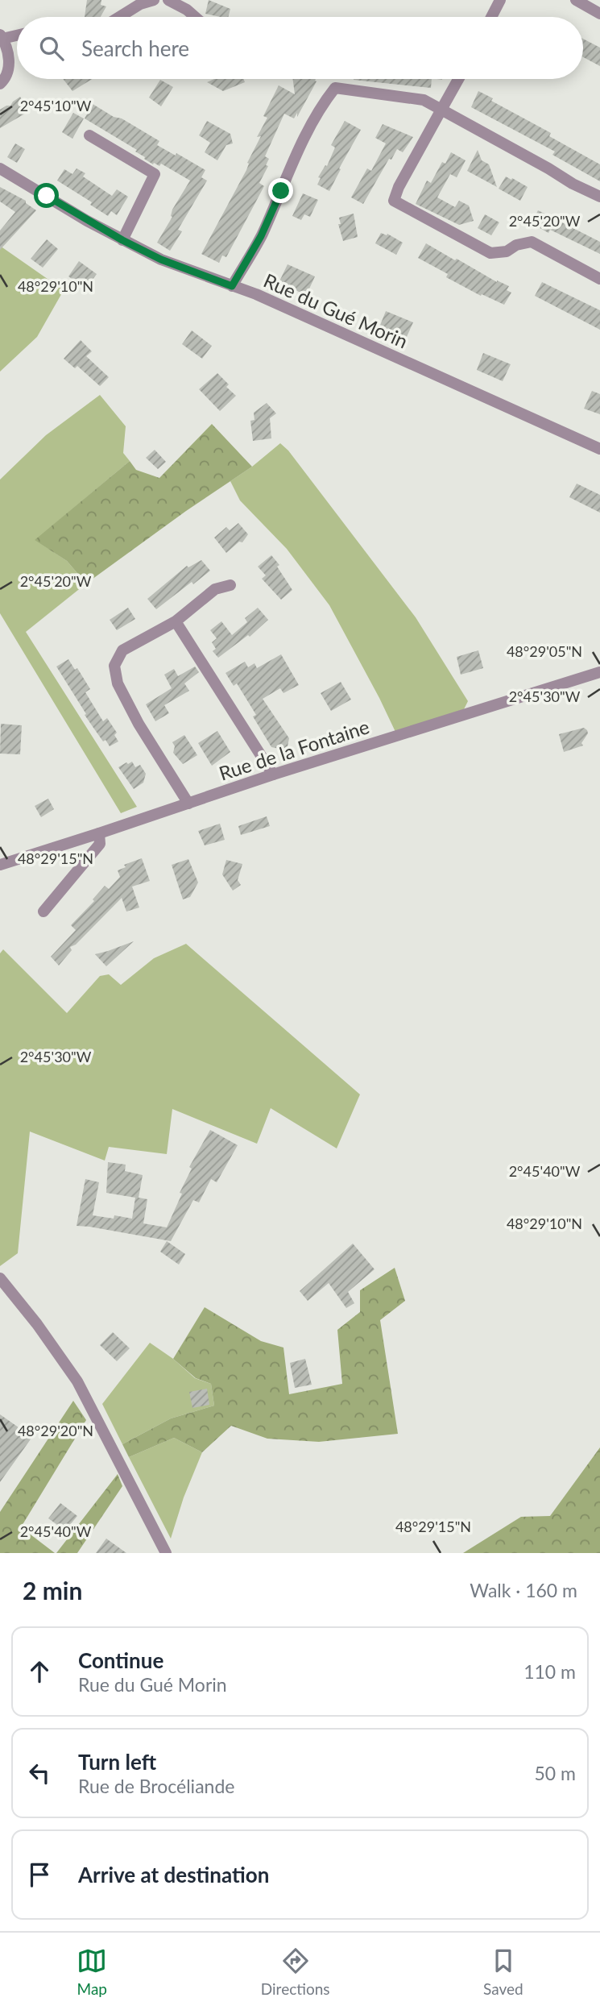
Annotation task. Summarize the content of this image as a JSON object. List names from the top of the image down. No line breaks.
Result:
{"streets":{"street":["Rue du Gué Morin","Rue de la Fontaine"]},"page":{"search":"Search here","heading":["2 min","Walk · 160 m"],"list":[["Continue","Rue du Gué Morin","110 m"],["Turn left","Rue de Brocéliande","50 m"],"Arrive at destination"],"nav":["Map","Directions","Saved"]},"coordinates":["2°45'10\"W","2°45'20\"W","48°29'10\"N","48°29'05\"N","2°45'30\"W","48°29'15\"N","2°45'40\"W","48°29'20\"N"]}
